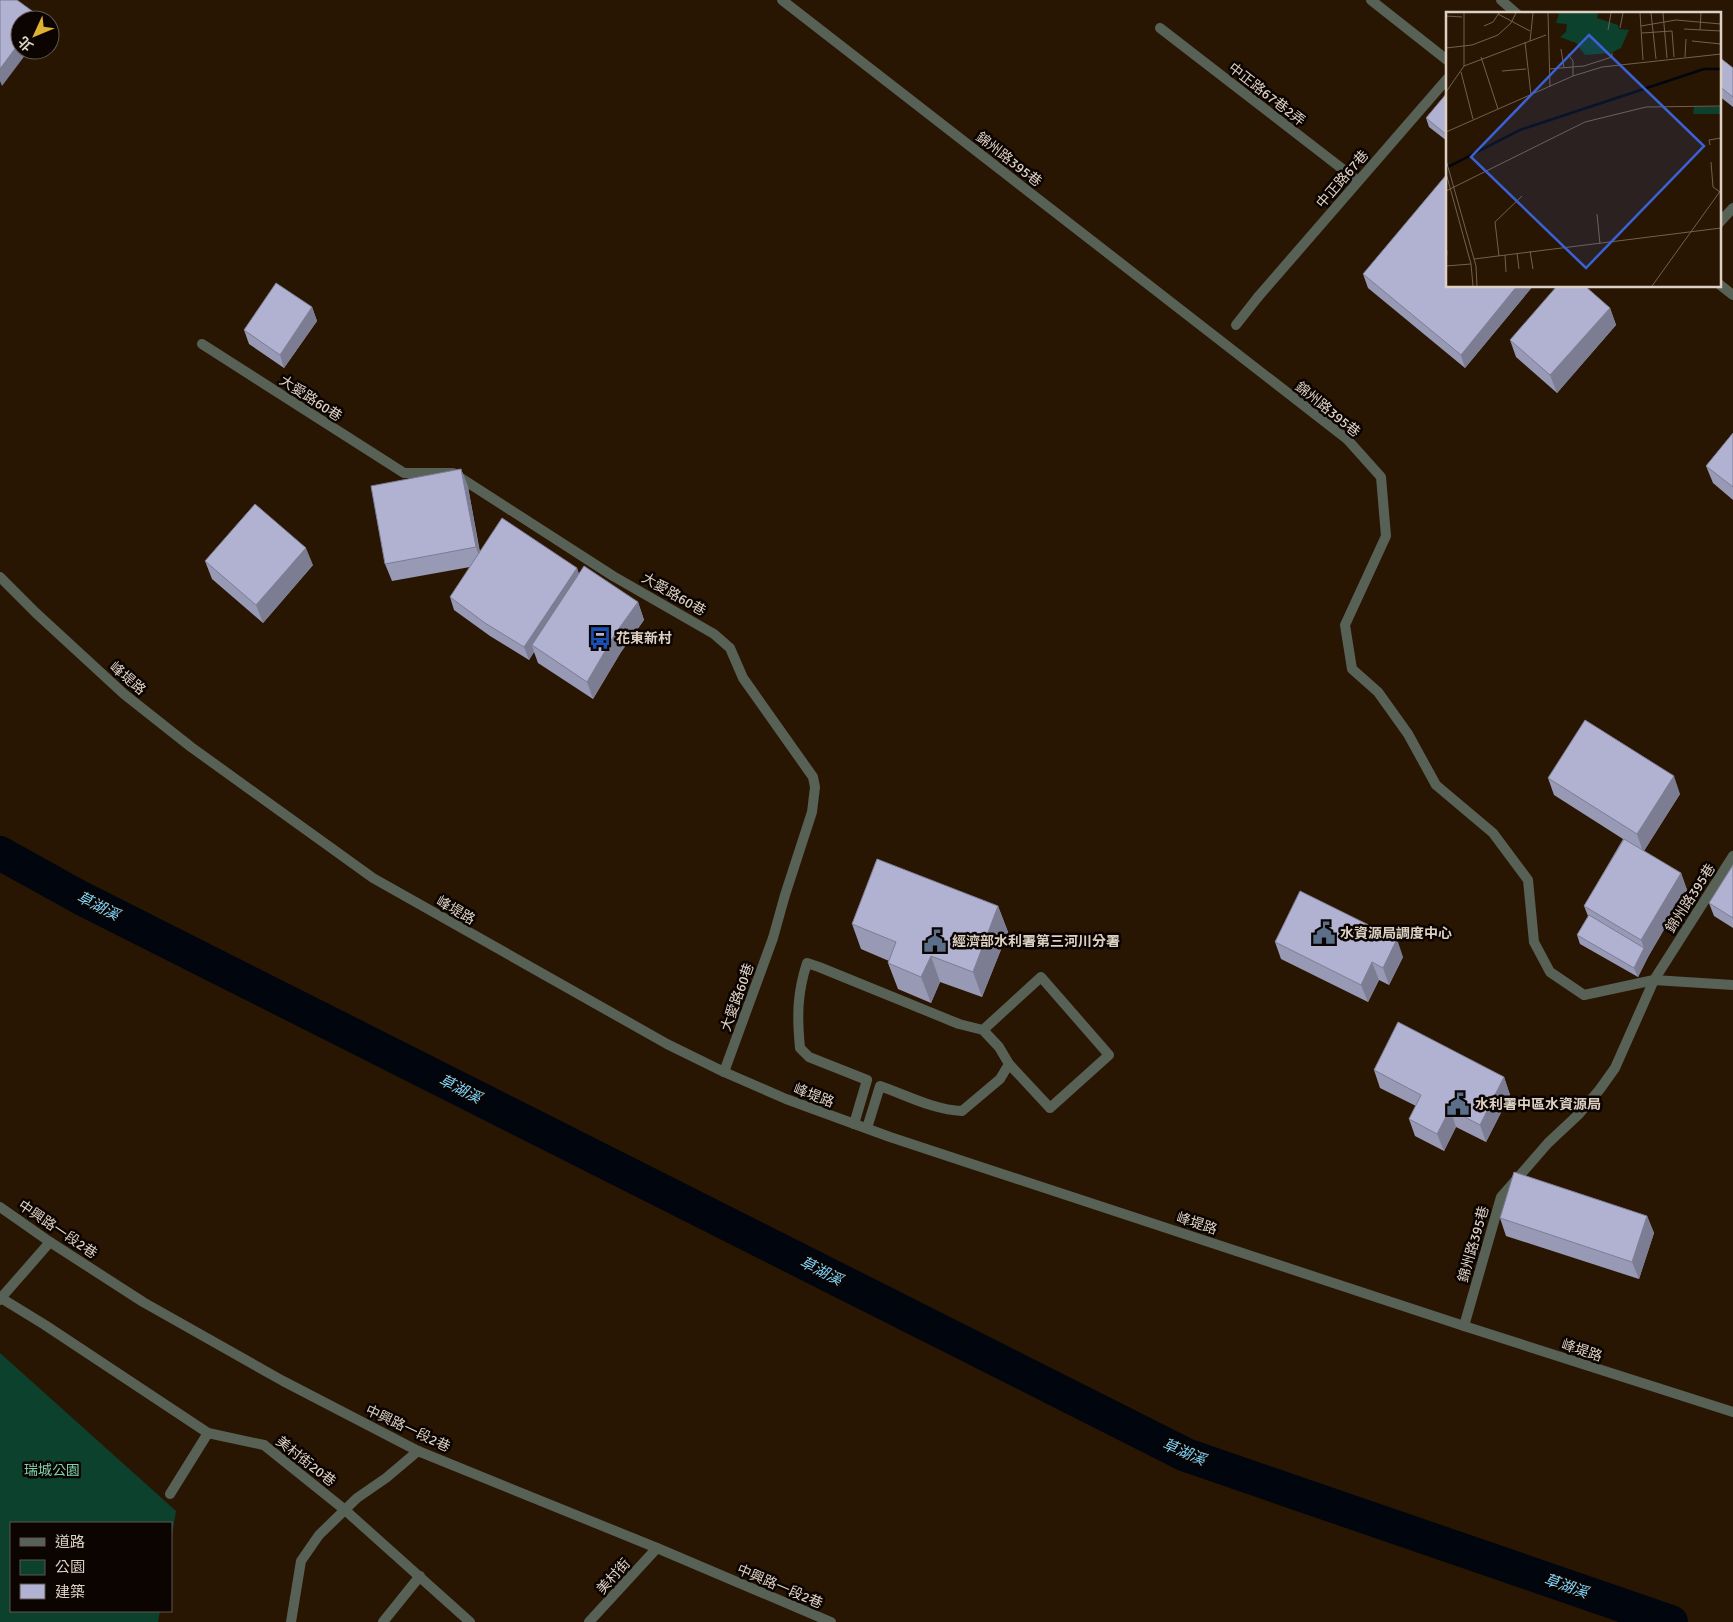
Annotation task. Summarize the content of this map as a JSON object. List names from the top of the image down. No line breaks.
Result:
{"streets":{"street":["中正路67巷2弄","錦州路395巷","中正路67巷","大愛路60巷","峰堤路","中興路一段2巷","美村街20巷","美村街"]},"crossings":[["中正路67巷2弄","中正路67巷"],["錦州路395巷","峰堤路"],["大愛路60巷","峰堤路"],["中興路一段2巷","美村街"]],"water":["草湖溪"],"parks":["瑞城公園"],"places":{"bus stop":["花東新村"],"public building":["水資源局調度中心","經濟部水利署第三河川分署","水利署中區水資源局"]},"legend":["道路","公園","建築"],"north":"bottom left"}
